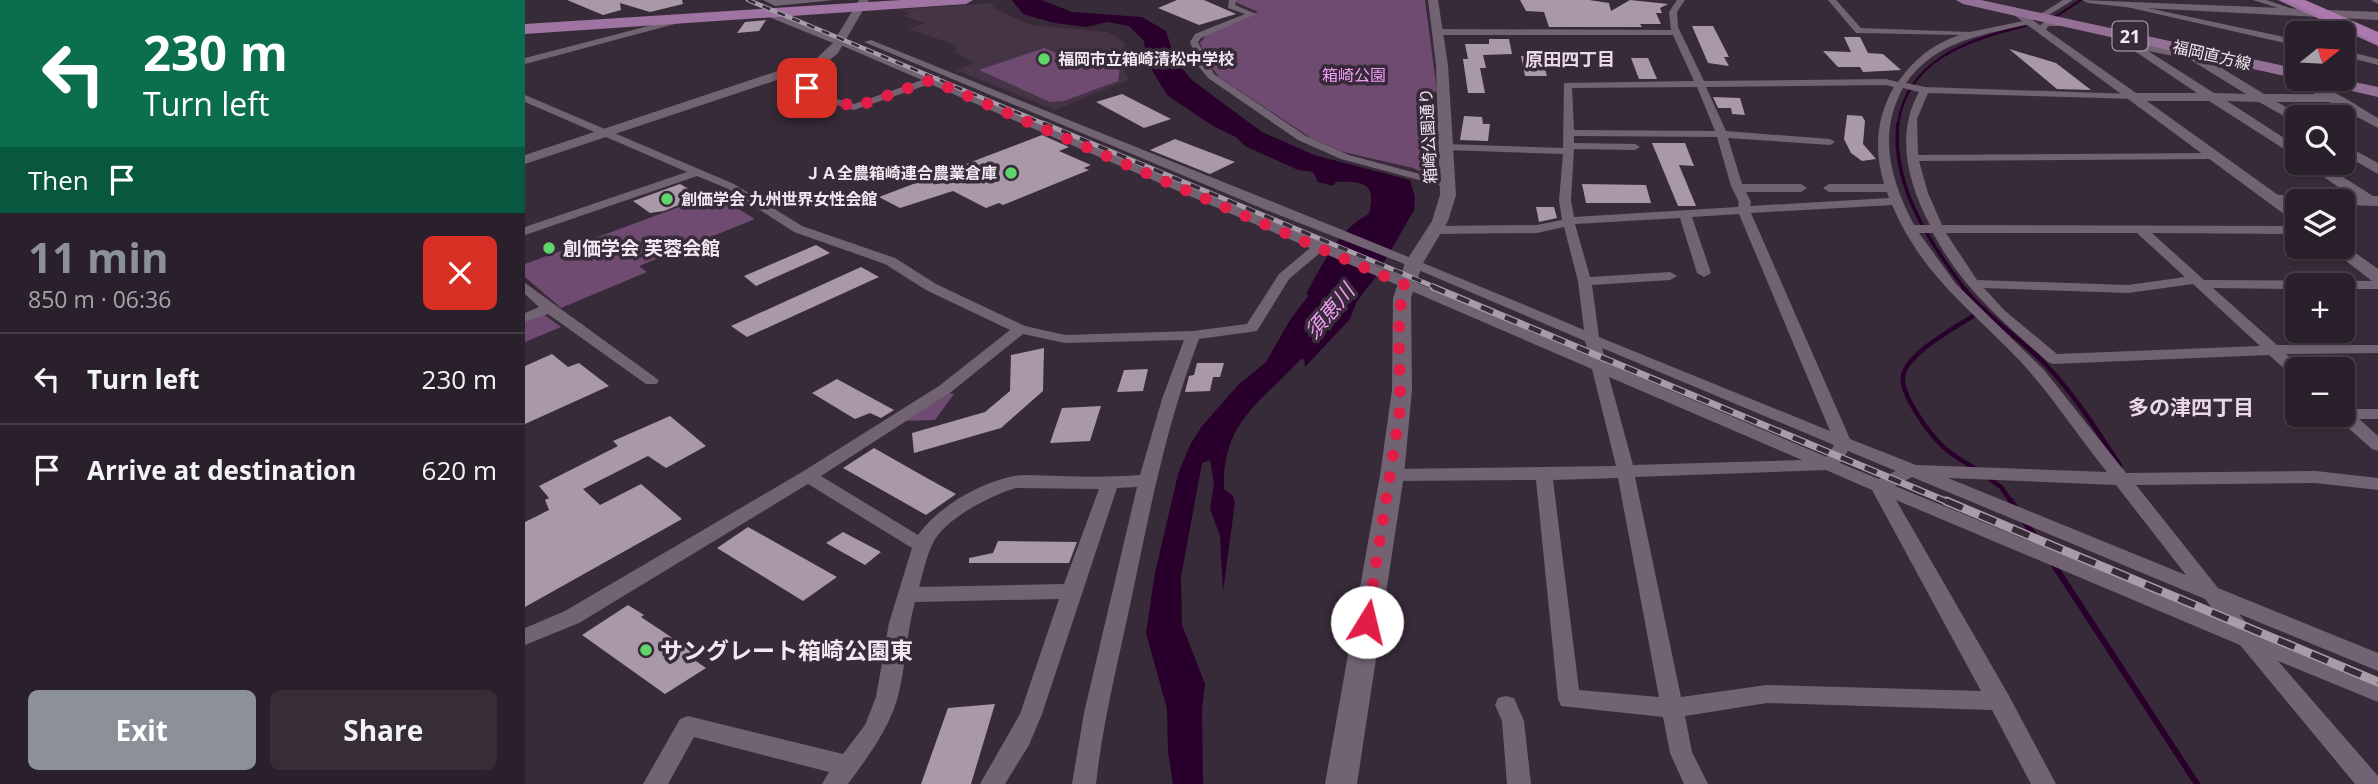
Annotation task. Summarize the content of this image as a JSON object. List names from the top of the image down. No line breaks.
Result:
{"streets":{"main road":["21","福岡直方線"],"street":["箱崎公園通り"]},"districts":["原田四丁目","多の津四丁目"],"water":["須恵川"],"parks":["箱崎公園"],"places":["福岡市立箱崎清松中学校","ＪＡ全農箱崎連合農業倉庫","創価学会 九州世界女性会館","創価学会 芙蓉会館","サングレート箱崎公園東"],"north":"right","page":{"turn":["230 m","Turn left"],"map_buttons":["+","−"],"then":"Then","heading":["11 min","850 m · 06:36"],"list":[{"name":"Turn left","value":"230 m"},{"name":"Arrive at destination","value":"620 m"}],"buttons":["Exit","Share"]}}
